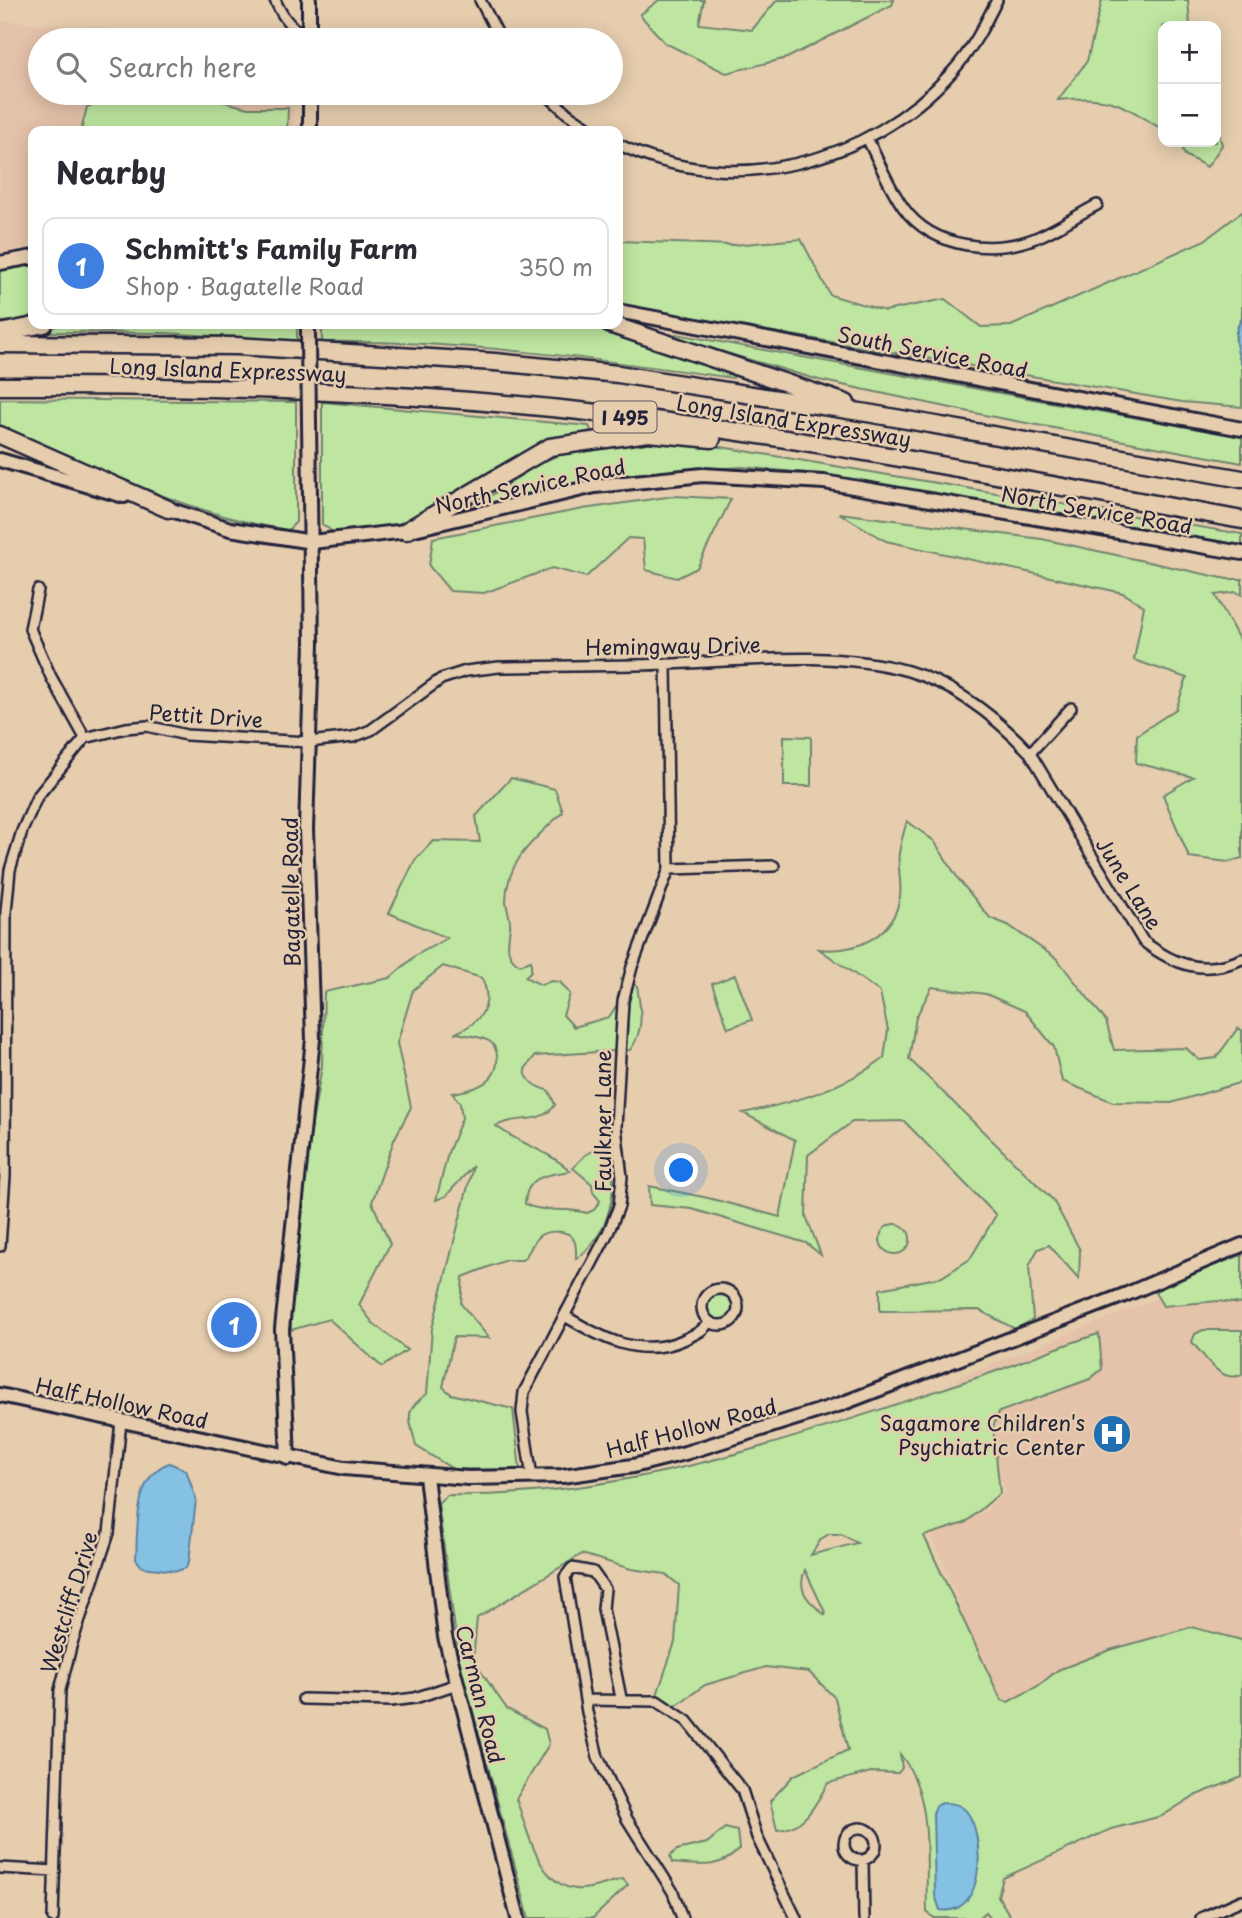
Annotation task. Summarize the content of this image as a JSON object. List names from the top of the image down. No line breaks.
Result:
{"streets":{"highway":["Long Island Expressway","I 495"],"main road":["South Service Road","North Service Road","Bagatelle Road","Half Hollow Road","Carman Road"],"street":["Hemingway Drive","Pettit Drive","June Lane","Faulkner Lane","Westcliff Drive"]},"crossings":[["North Service Road","Bagatelle Road"],["Hemingway Drive","Pettit Drive"],["Hemingway Drive","June Lane"],["Hemingway Drive","Bagatelle Road"],["Hemingway Drive","Faulkner Lane"],["Pettit Drive","Bagatelle Road"],["Bagatelle Road","Half Hollow Road"],["Faulkner Lane","Half Hollow Road"],["Half Hollow Road","Westcliff Drive"],["Half Hollow Road","Carman Road"]],"places":{"hospital":["Sagamore Children's Psychiatric Center"]},"page":{"map_buttons":["+","−"],"search":"Search here","heading":"Nearby","list":[{"mark":"1","name":"Schmitt's Family Farm","note":"Shop · Bagatelle Road","value":"350 m"}],"pins":"1"}}
